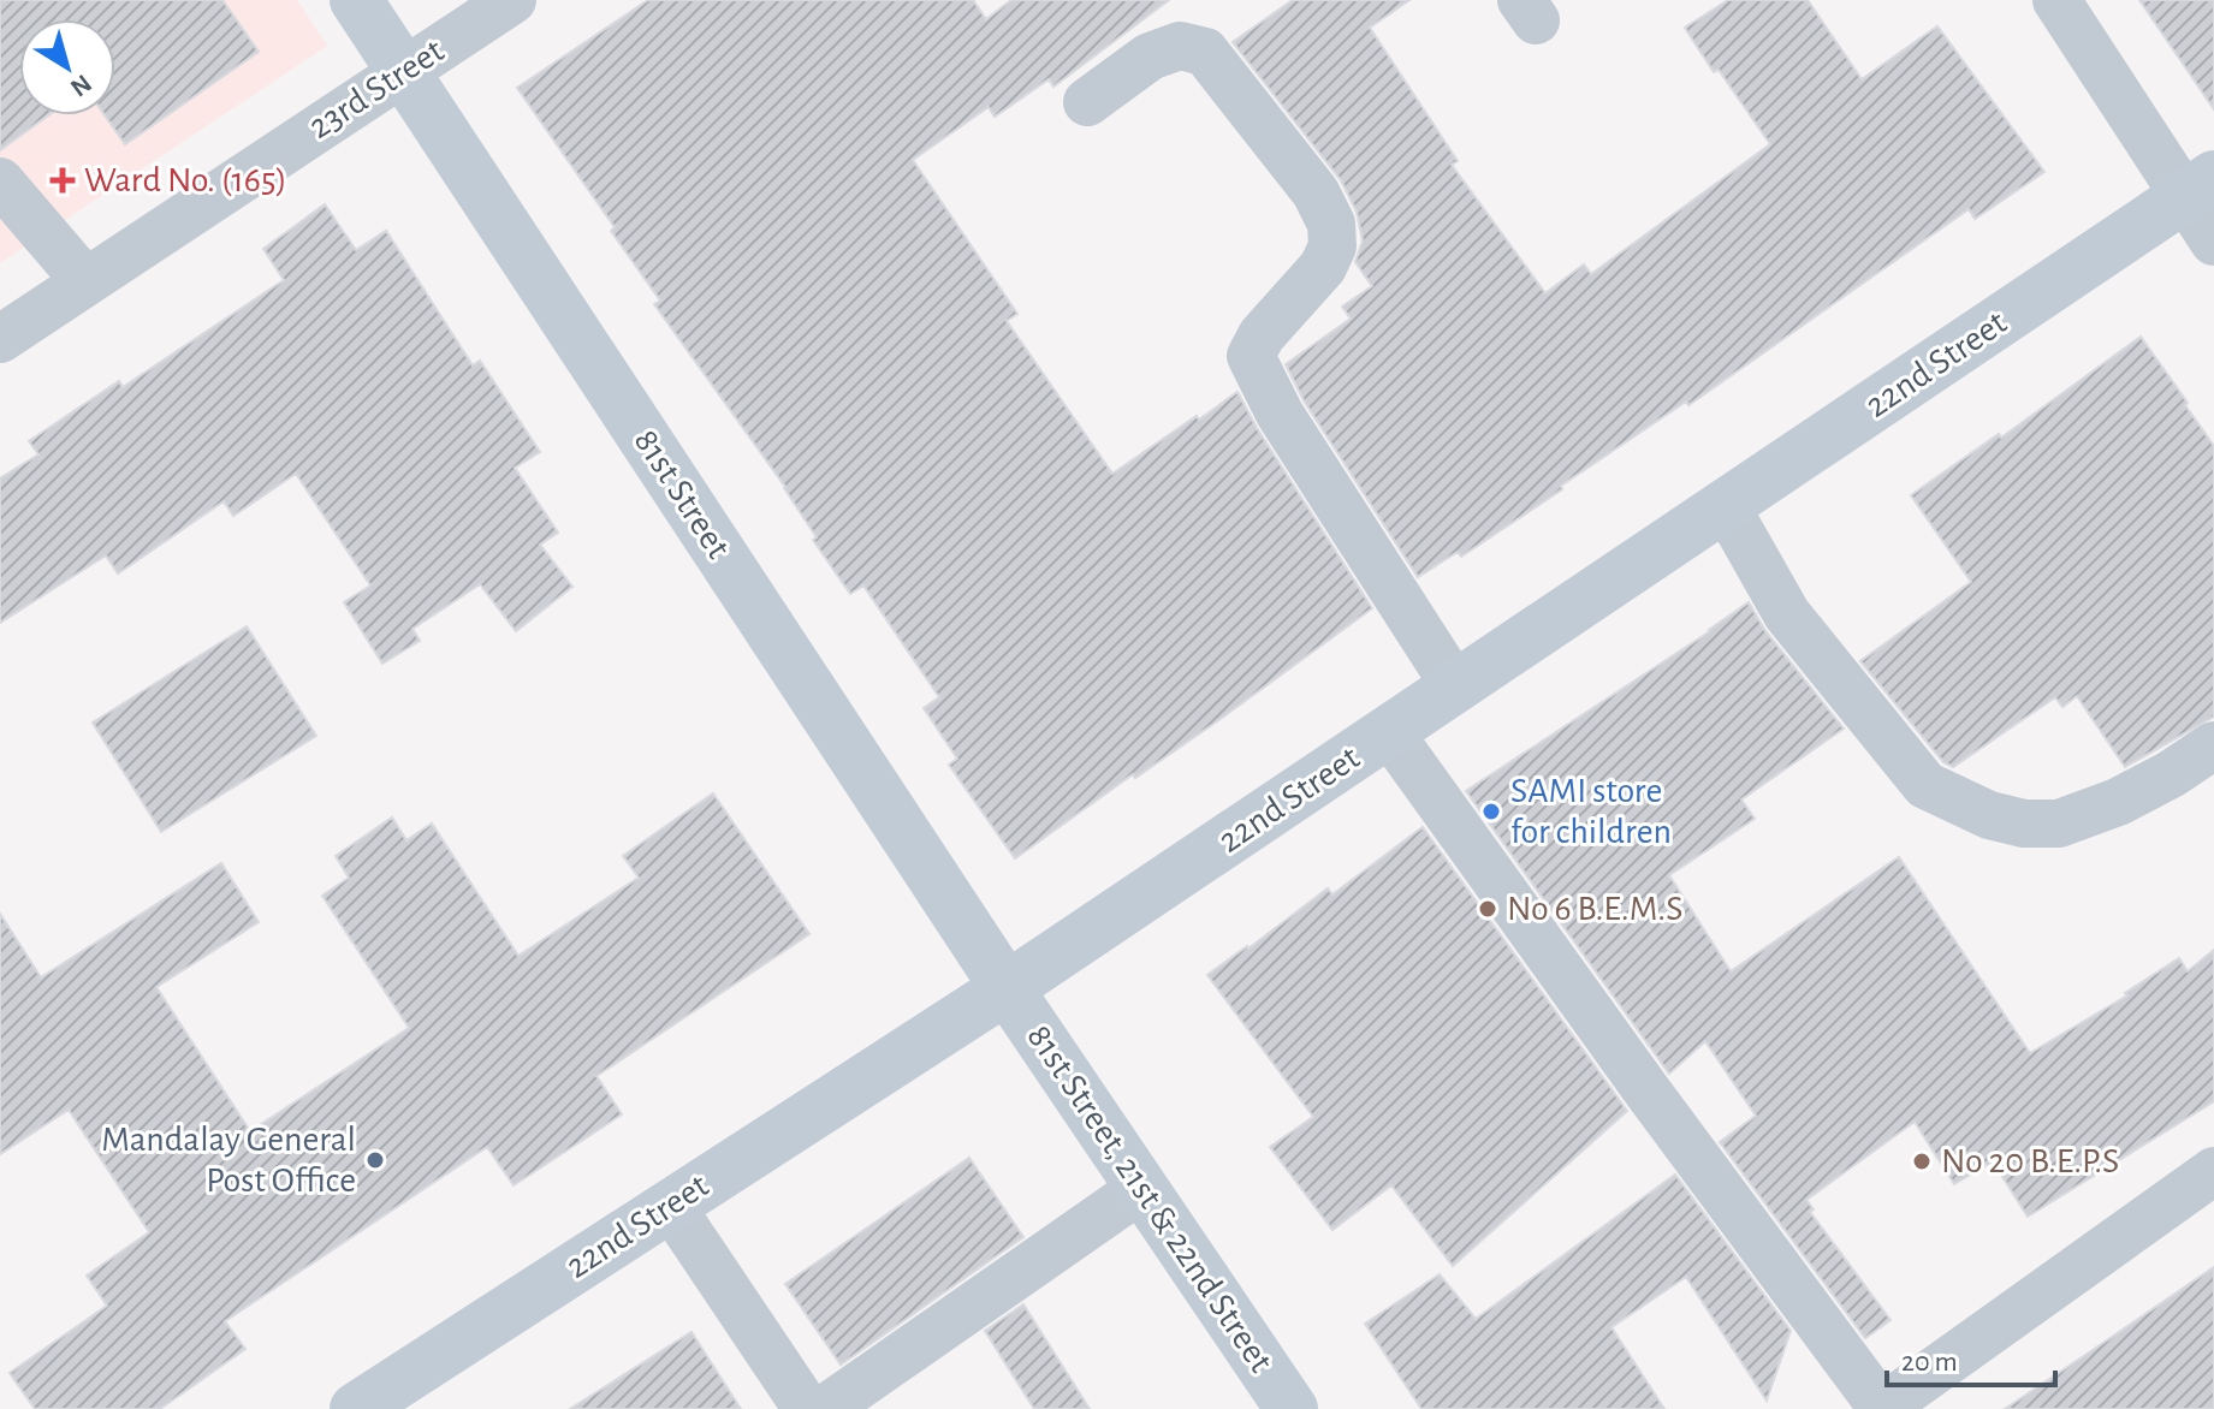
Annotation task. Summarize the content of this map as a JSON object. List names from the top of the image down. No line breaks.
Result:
{"streets":{"main road":["22nd Street","81st Street","81st Street, 21st & 22nd Street"],"street":["23rd Street"]},"crossings":[["23rd Street","81st Street"],["22nd Street","81st Street"],["22nd Street","81st Street, 21st & 22nd Street"],["81st Street","81st Street, 21st & 22nd Street"]],"places":{"health":["Ward No. (165)"],"other":["SAMI store for children","No 6 B.E.M.S","Mandalay General Post Office","No 20 B.E.P.S"]},"scale_bar":"20 m","north":"bottom right"}
